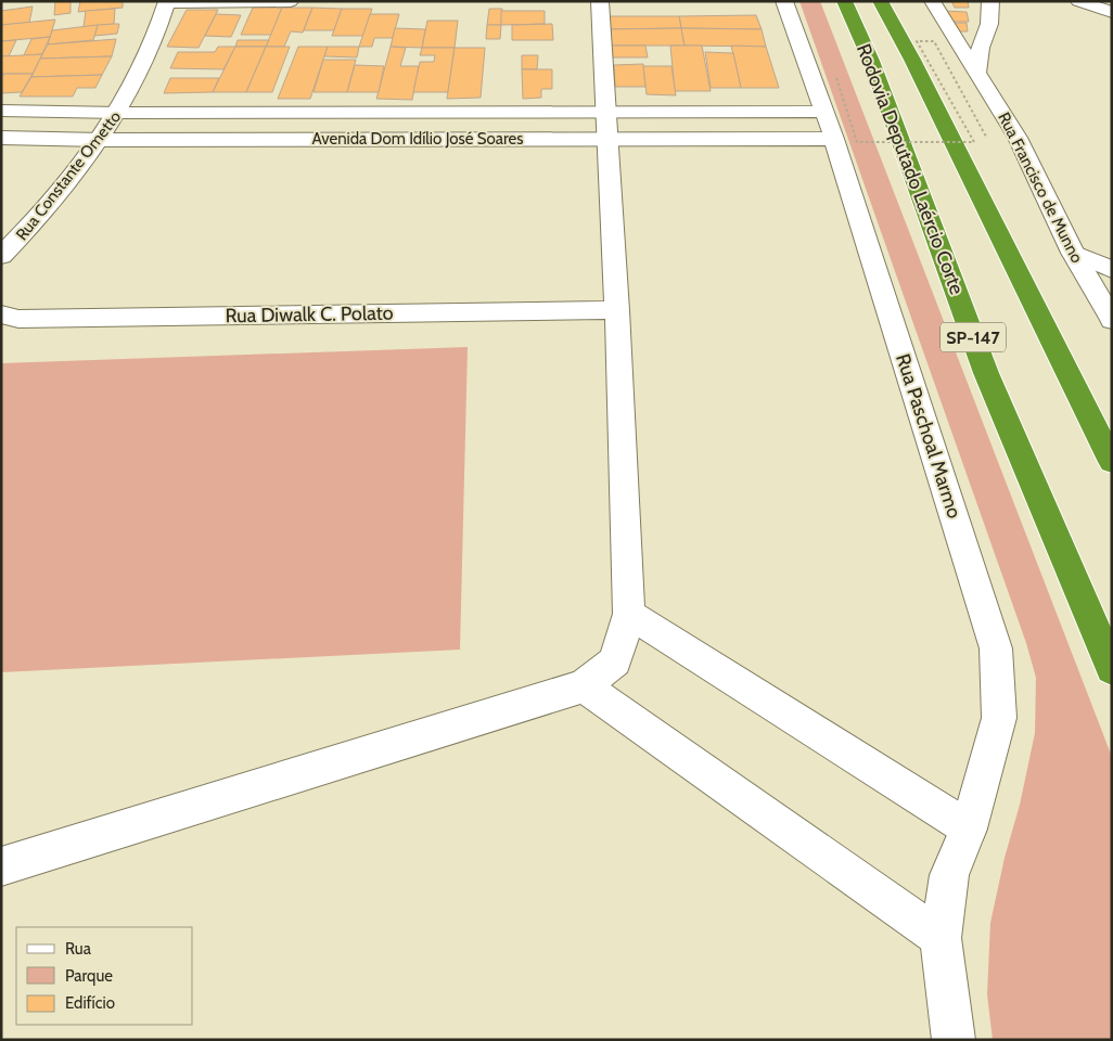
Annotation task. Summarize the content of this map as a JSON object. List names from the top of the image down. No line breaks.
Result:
{"streets":{"highway":["Rodovia Deputado Laércio Corte","SP-147"],"street":["Avenida Dom Idílio José Soares","Rua Constante Ometto","Rua Francisco de Munno","Rua Diwalk C. Polato","Rua Paschoal Marmo"]},"crossings":[["Avenida Dom Idílio José Soares","Rua Constante Ometto"],["Avenida Dom Idílio José Soares","Rua Paschoal Marmo"]],"legend":["Rua","Parque","Edifício"]}
